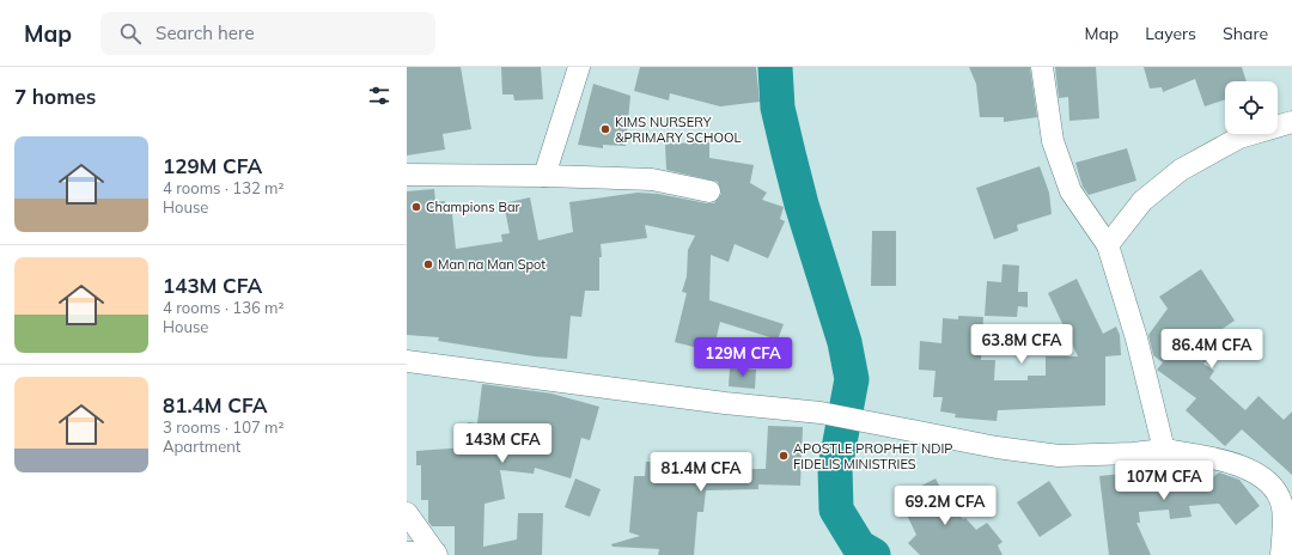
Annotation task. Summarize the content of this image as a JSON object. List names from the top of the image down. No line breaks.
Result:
{"places":["KIMS NURSERY &PRIMARY SCHOOL","Champions Bar","Man na Man Spot","APOSTLE PROPHET NDIP FIDELIS MINISTRIES"],"page":{"header":"Map","search":"Search here","nav":["Map","Layers","Share"],"heading":"7 homes","list":[{"name":"129M CFA","note":"4 rooms · 132 m² · House"},{"name":"143M CFA","note":"4 rooms · 136 m² · House"},{"name":"81.4M CFA","note":"3 rooms · 107 m² · Apartment"}],"price":["63.8M CFA","86.4M CFA","129M CFA","143M CFA","81.4M CFA","107M CFA","69.2M CFA"]}}
